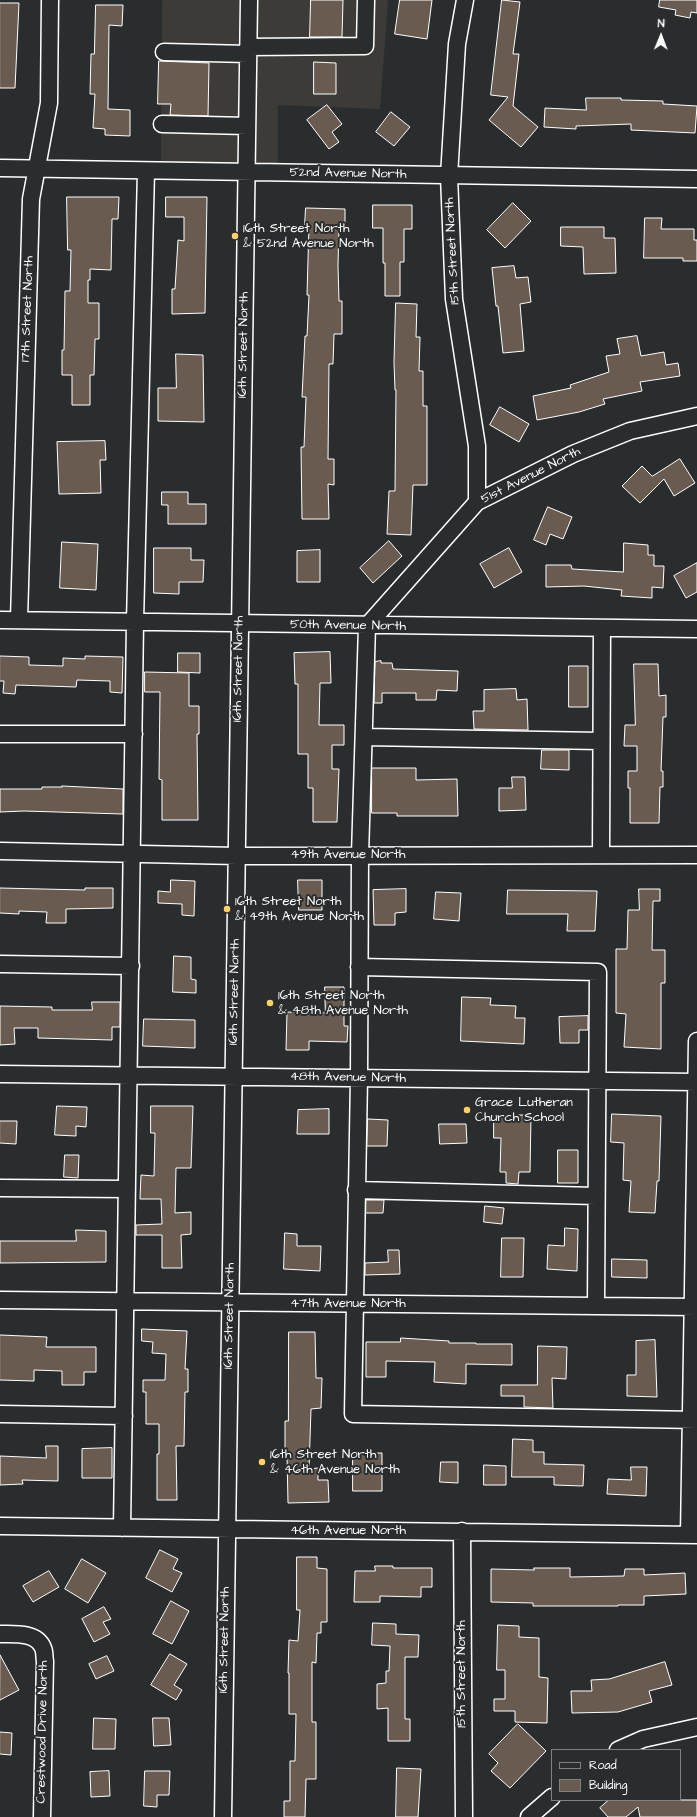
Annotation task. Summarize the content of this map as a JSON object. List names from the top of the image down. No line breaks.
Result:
{"streets":{"street":["52nd Avenue North","15th Street North","17th Street North","16th Street North","51st Avenue North","50th Avenue North","49th Avenue North","48th Avenue North","47th Avenue North","46th Avenue North","Crestwood Drive North"]},"crossings":[["52nd Avenue North","15th Street North"],["52nd Avenue North","17th Street North"],["52nd Avenue North","16th Street North"],["15th Street North","51st Avenue North"],["15th Street North","46th Avenue North"],["17th Street North","50th Avenue North"],["16th Street North","50th Avenue North"],["16th Street North","49th Avenue North"],["16th Street North","48th Avenue North"],["16th Street North","47th Avenue North"],["16th Street North","46th Avenue North"],["51st Avenue North","50th Avenue North"]],"places":["16th Street North & 52nd Avenue North","16th Street North & 49th Avenue North","16th Street North & 48th Avenue North","Grace Lutheran Church School","16th Street North & 46th Avenue North"],"legend":["Road","Building"],"north":"top"}
